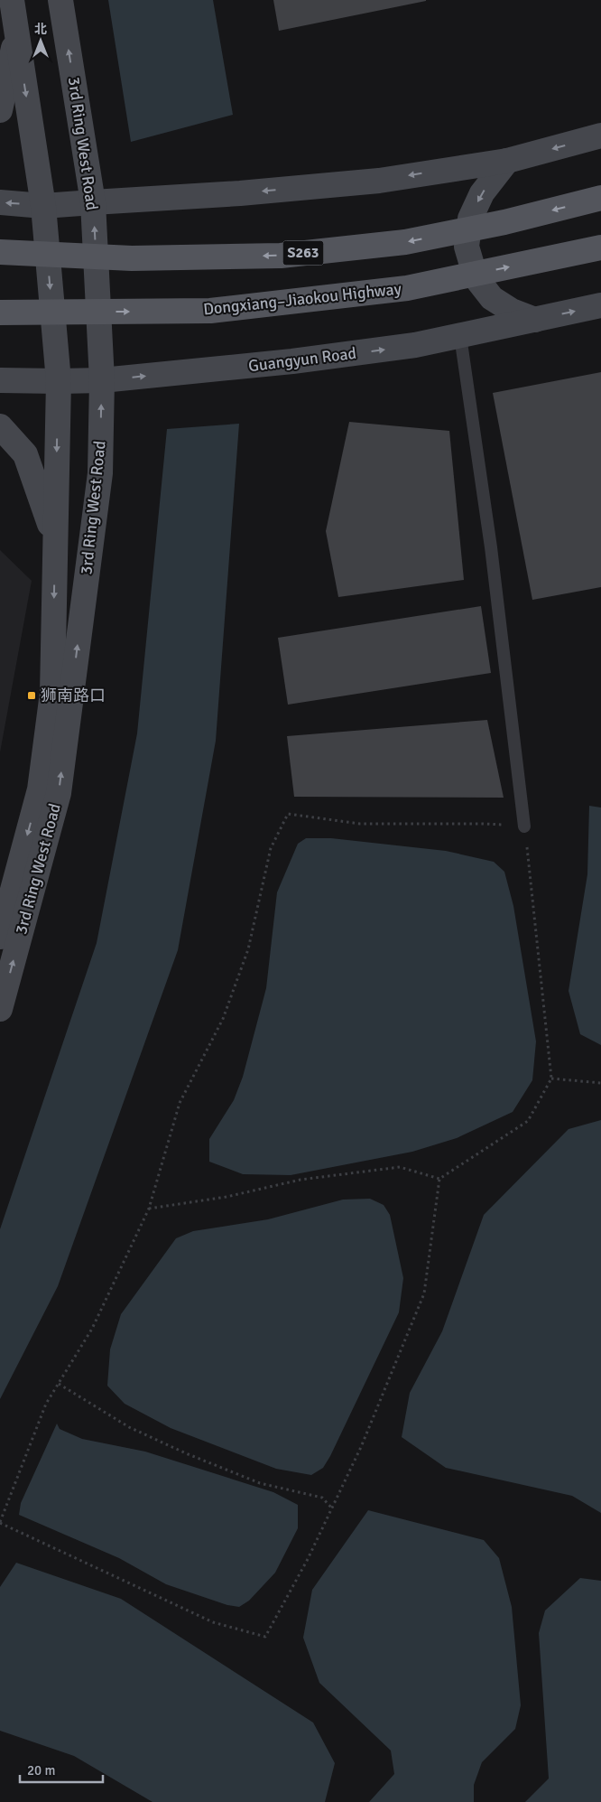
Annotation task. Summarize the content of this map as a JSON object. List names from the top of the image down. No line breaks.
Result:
{"streets":{"main road":["3rd Ring West Road","S263","Dongxiang–Jiaokou Highway","Guangyun Road"]},"crossings":[["3rd Ring West Road","Guangyun Road"]],"places":{"transit":["狮南路口"]},"scale_bar":"20 m","north":"top"}
